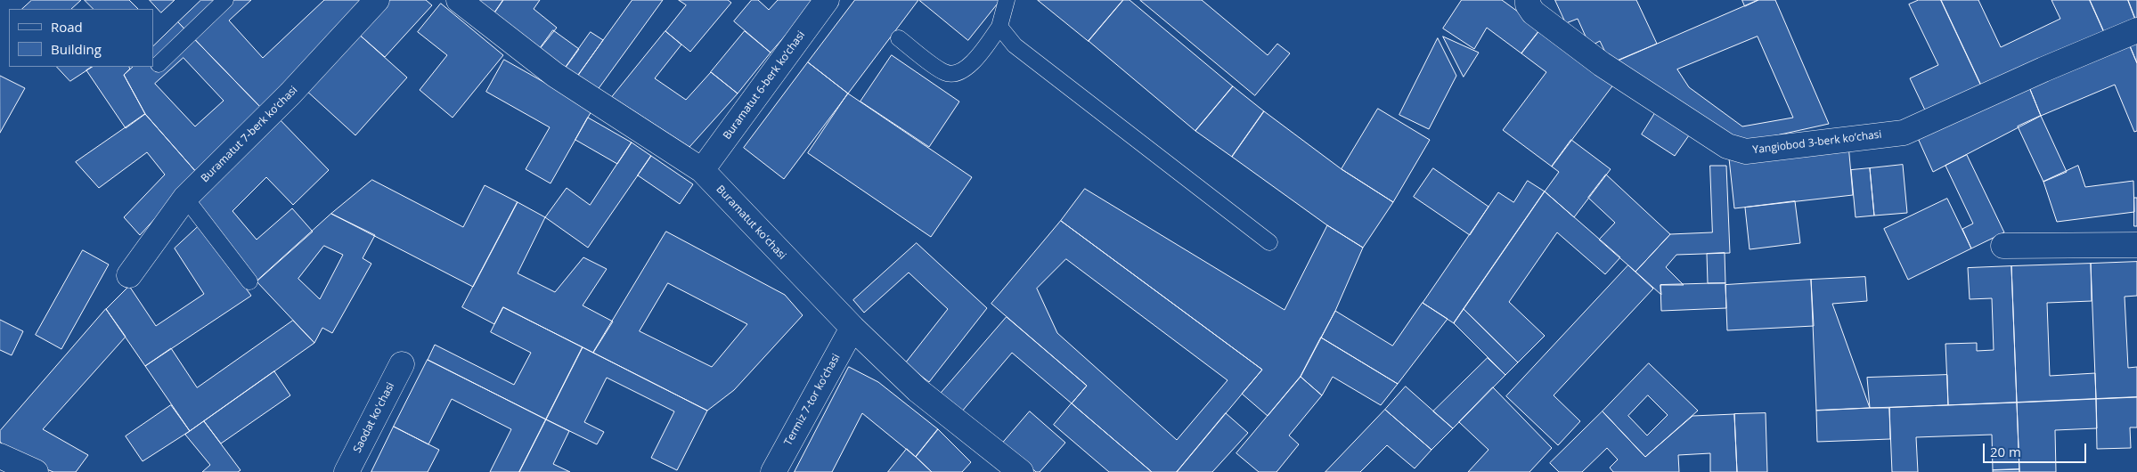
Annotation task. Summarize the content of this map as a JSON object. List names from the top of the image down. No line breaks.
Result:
{"streets":{"street":["Buramatut 6-berk koʼchasi","Buramatut 7-berk koʼchasi","Yangiobod 3-berk koʼchasi","Buramatut koʻchasi","Termiz 7-tor koʼchasi","Saodat koʻchasi"]},"crossings":[["Buramatut 6-berk koʼchasi","Buramatut koʻchasi"],["Buramatut koʻchasi","Termiz 7-tor koʼchasi"]],"legend":["Road","Building"],"scale_bar":"20 m"}
